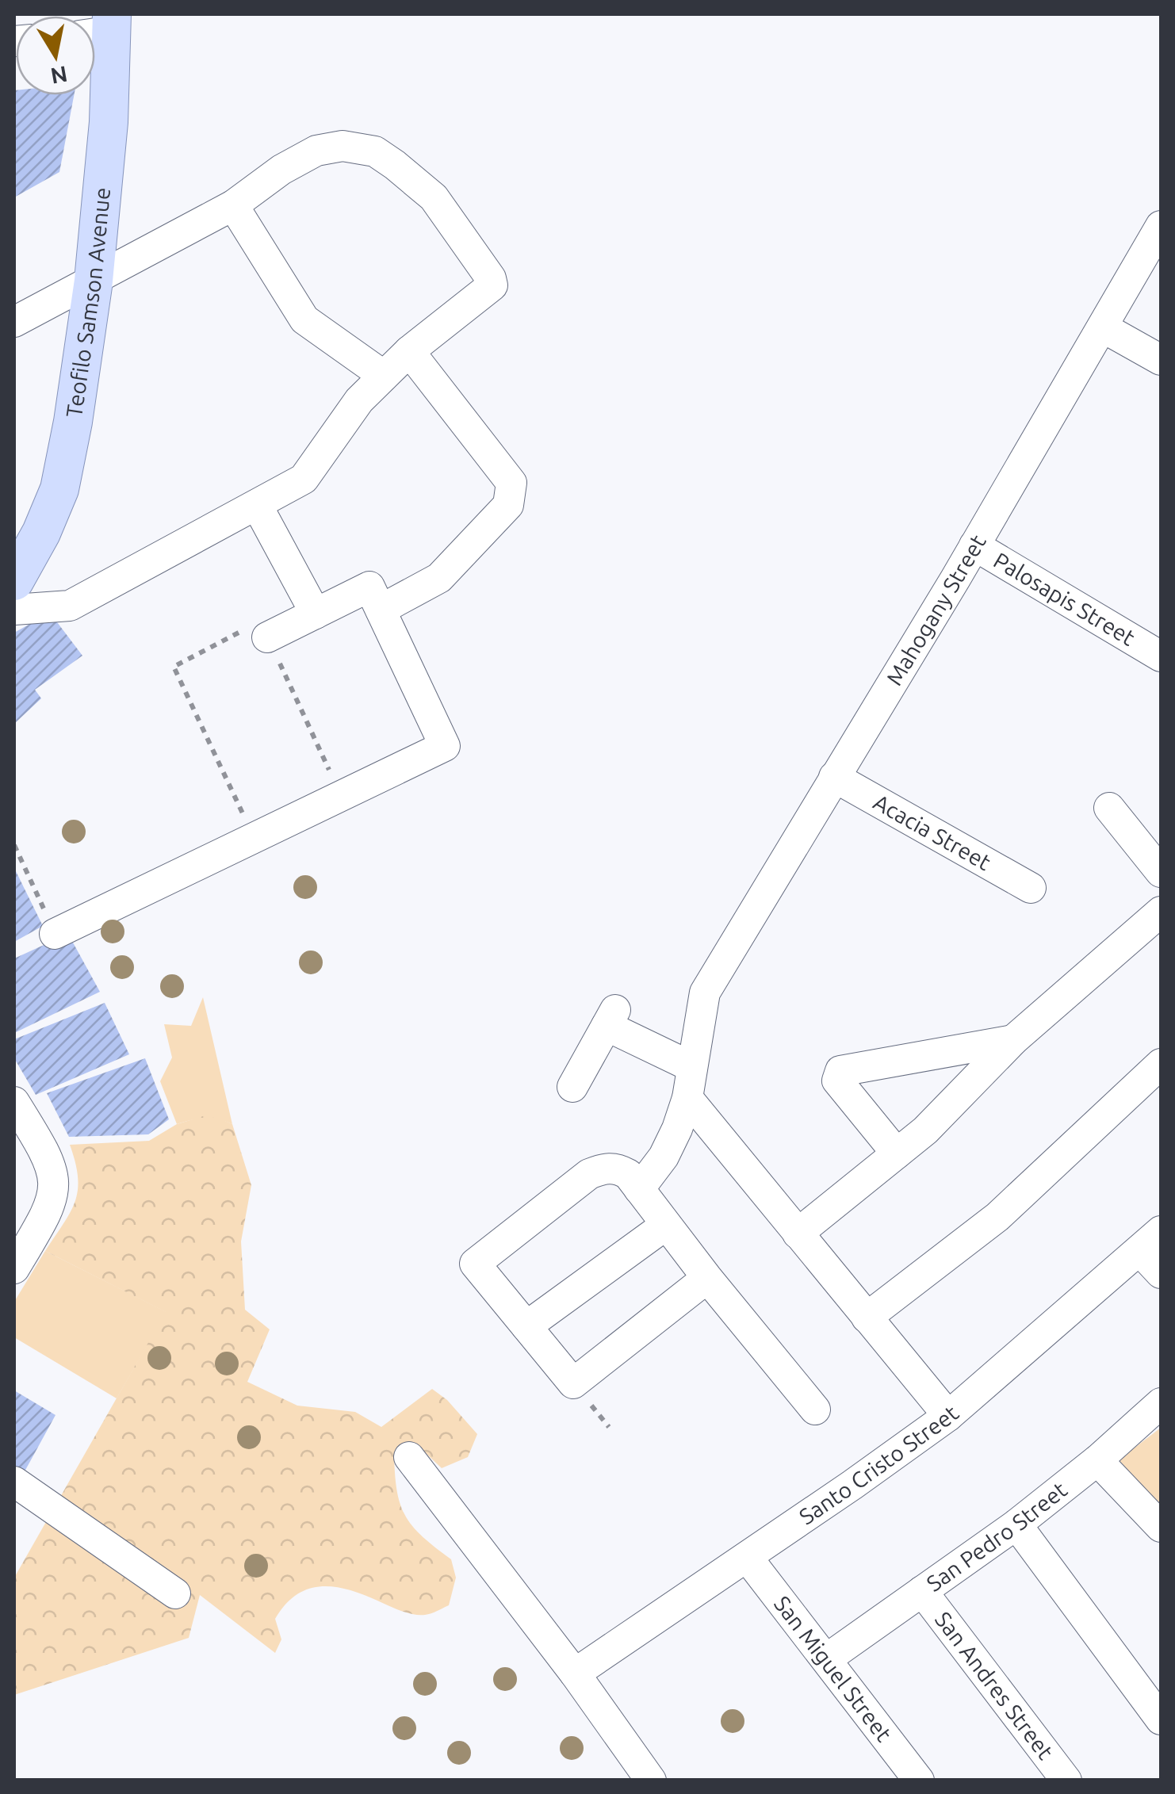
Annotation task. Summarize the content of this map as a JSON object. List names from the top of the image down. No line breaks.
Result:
{"streets":{"main road":["Teofilo Samson Avenue"],"street":["Palosapis Street","Mahogany Street","Acacia Street","Santo Cristo Street","San Pedro Street","San Miguel Street","San Andres Street"]},"crossings":[["Palosapis Street","Mahogany Street"],["Mahogany Street","Acacia Street"],["Santo Cristo Street","San Miguel Street"],["San Pedro Street","San Miguel Street"],["San Pedro Street","San Andres Street"]],"north":"bottom"}
